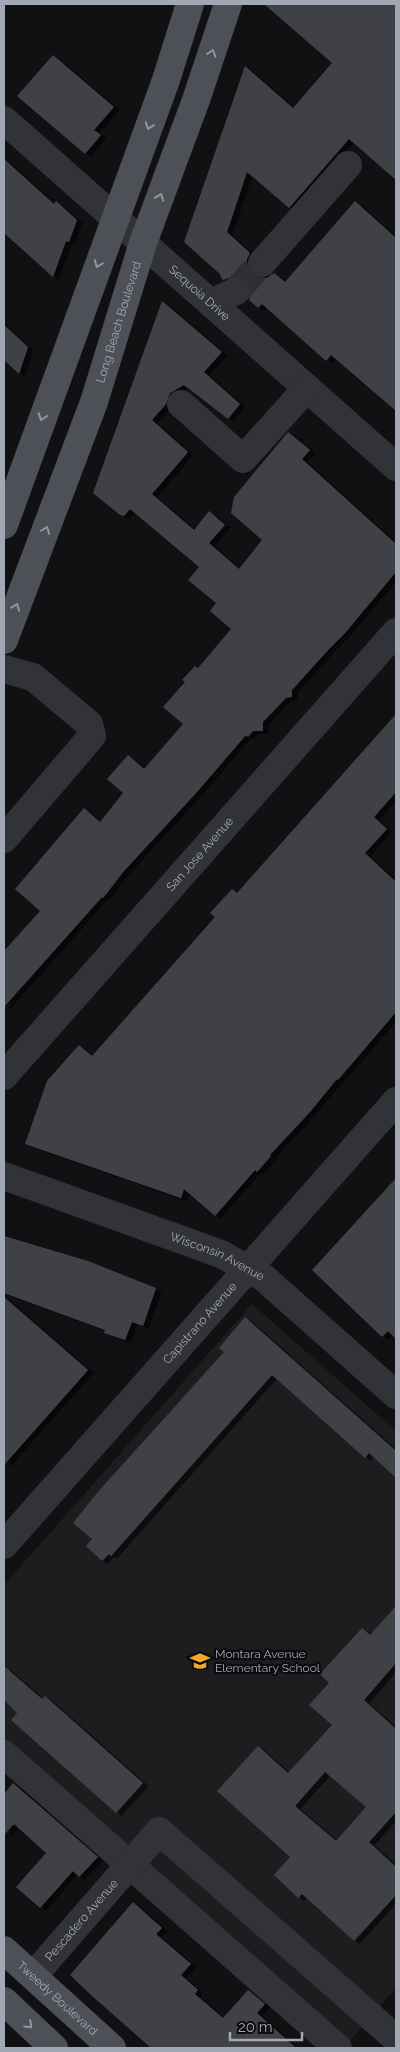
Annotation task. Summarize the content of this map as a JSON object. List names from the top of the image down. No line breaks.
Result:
{"streets":{"main road":["Long Beach Boulevard","Tweedy Boulevard"],"street":["Sequoia Drive","San Jose Avenue","Wisconsin Avenue","Capistrano Avenue","Pescadero Avenue"]},"crossings":[["Sequoia Drive","Long Beach Boulevard"],["Wisconsin Avenue","Capistrano Avenue"],["Pescadero Avenue","Tweedy Boulevard"]],"places":{"school or university":["Montara Avenue Elementary School"]},"scale_bar":"20 m"}
